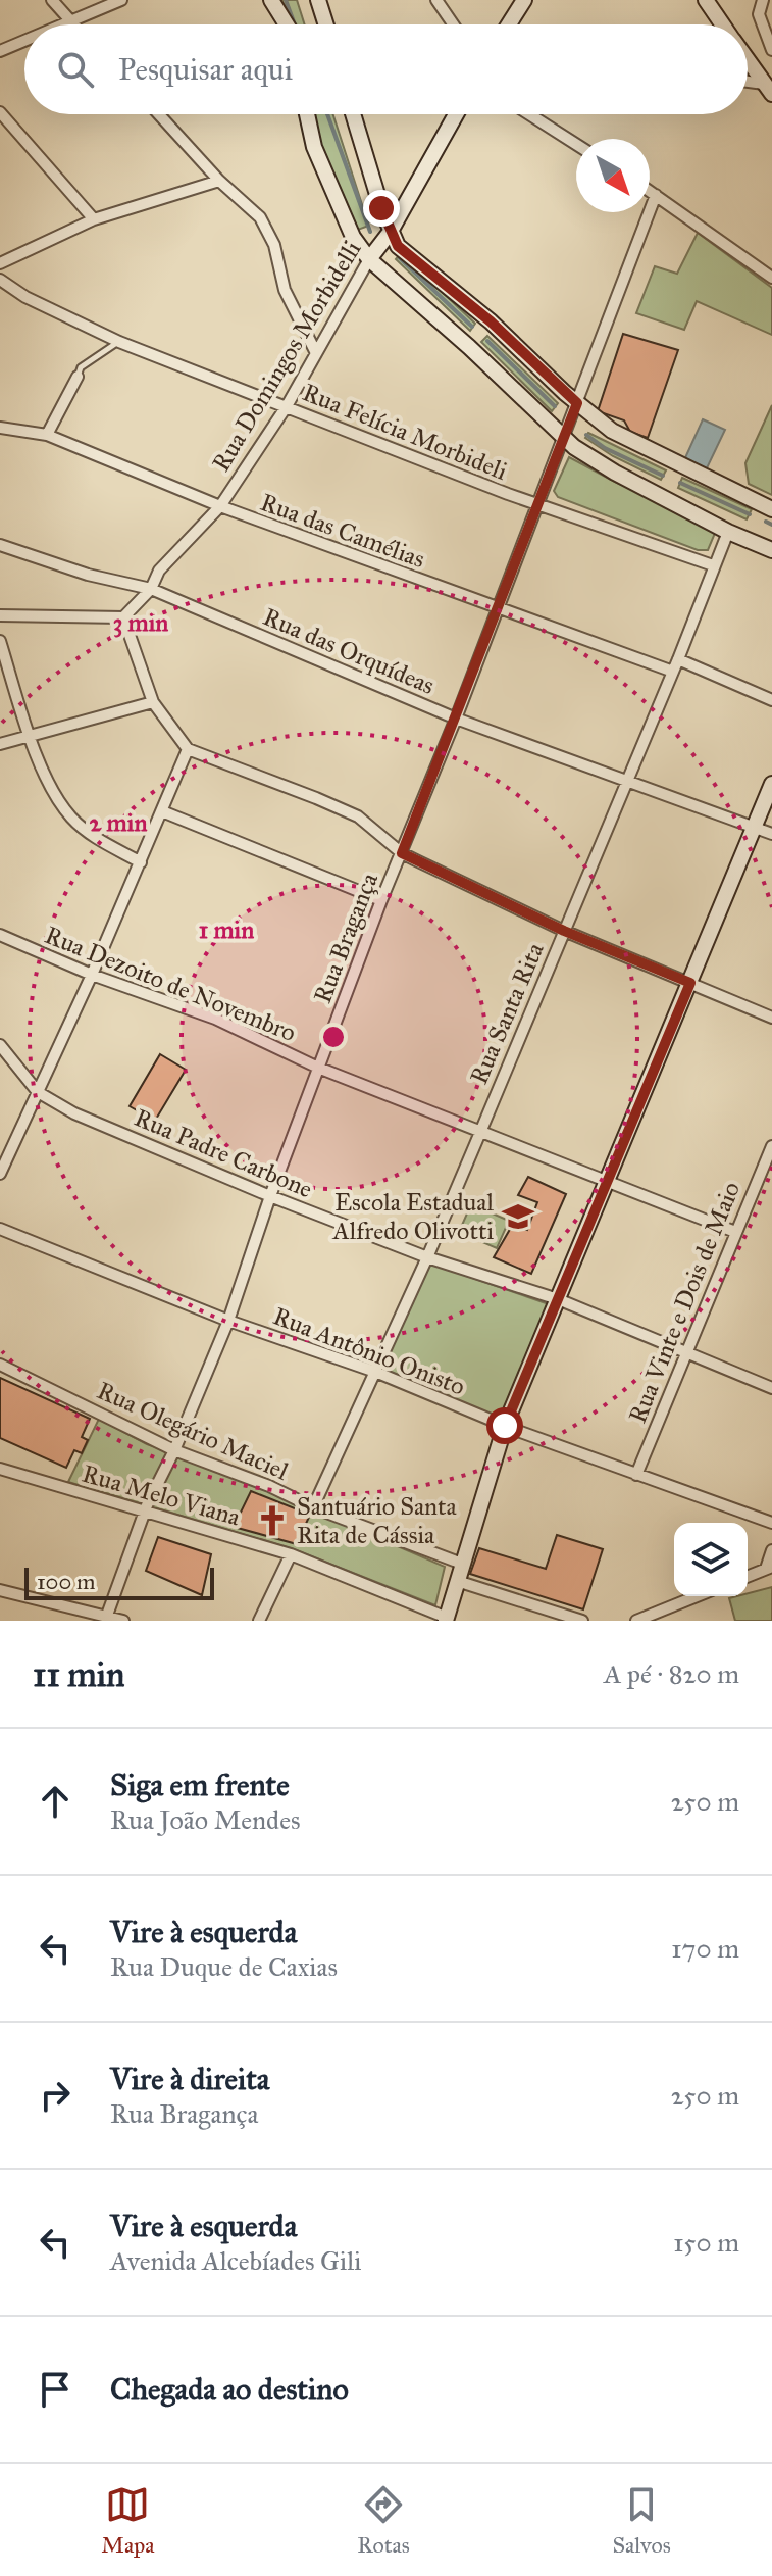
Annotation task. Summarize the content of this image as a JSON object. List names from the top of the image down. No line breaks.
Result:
{"streets":{"street":["Rua Domingos Morbidelli","Rua Felícia Morbideli","Rua das Camélias","Rua das Orquídeas","Rua Bragança","Rua Dezoito de Novembro","Rua Santa Rita","Rua Padre Carbone","Rua Vinte e Dois de Maio","Rua Antônio Onisto","Rua Olegário Maciel","Rua Melo Viana"]},"crossings":[["Rua Domingos Morbidelli","Rua Felícia Morbideli"],["Rua Domingos Morbidelli","Rua das Camélias"],["Rua Domingos Morbidelli","Rua das Orquídeas"],["Rua Felícia Morbideli","Rua Bragança"],["Rua Felícia Morbideli","Rua Santa Rita"],["Rua das Camélias","Rua Bragança"],["Rua das Camélias","Rua Santa Rita"],["Rua das Orquídeas","Rua Bragança"],["Rua das Orquídeas","Rua Santa Rita"],["Rua Bragança","Rua Dezoito de Novembro"],["Rua Bragança","Rua Padre Carbone"],["Rua Bragança","Rua Antônio Onisto"],["Rua Bragança","Rua Olegário Maciel"],["Rua Bragança","Rua Melo Viana"],["Rua Dezoito de Novembro","Rua Santa Rita"],["Rua Dezoito de Novembro","Rua Vinte e Dois de Maio"],["Rua Santa Rita","Rua Padre Carbone"],["Rua Santa Rita","Rua Antônio Onisto"],["Rua Santa Rita","Rua Olegário Maciel"],["Rua Padre Carbone","Rua Vinte e Dois de Maio"],["Rua Vinte e Dois de Maio","Rua Antônio Onisto"]],"places":{"school or university":["Escola Estadual Alfredo Olivotti"],"church":["Santuário Santa Rita de Cássia"]},"scale_bar":"100 m","north":"bottom right","page":{"search":"Pesquisar aqui","scale":"100 m","heading":["11 min","A pé · 820 m"],"list":[["Siga em frente","Rua João Mendes","250 m"],["Vire à esquerda","Rua Duque de Caxias","170 m"],["Vire à direita","Rua Bragança","250 m"],["Vire à esquerda","Avenida Alcebíades Gili","150 m"],"Chegada ao destino"],"nav":["Mapa","Rotas","Salvos"]},"rings":["3 min","2 min","1 min"]}
